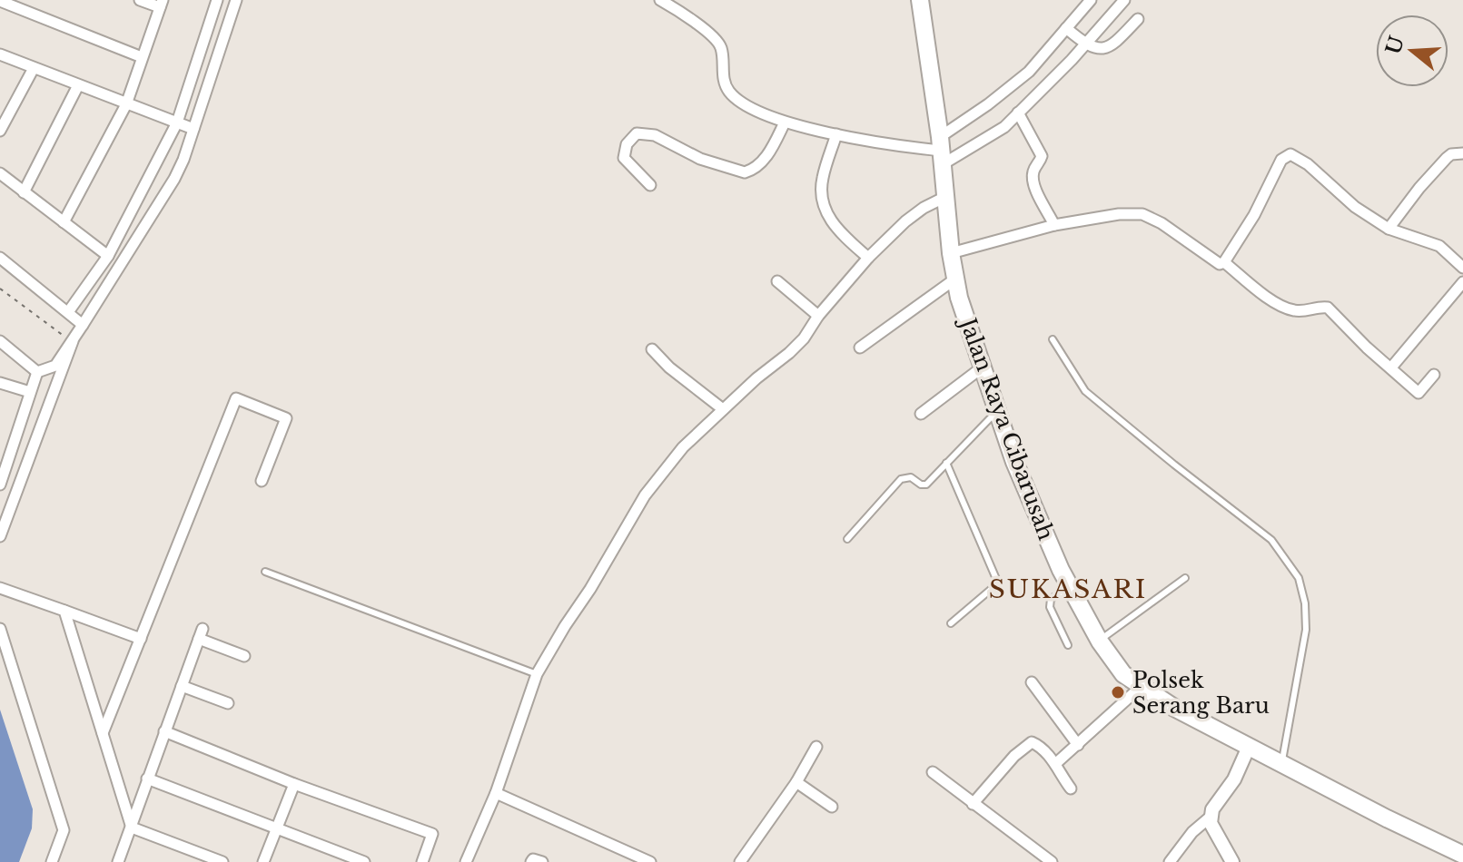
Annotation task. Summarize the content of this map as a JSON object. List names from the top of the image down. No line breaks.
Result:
{"streets":{"main road":["Jalan Raya Cibarusah"]},"districts":["SUKASARI"],"places":["Polsek Serang Baru"],"north":"left"}
